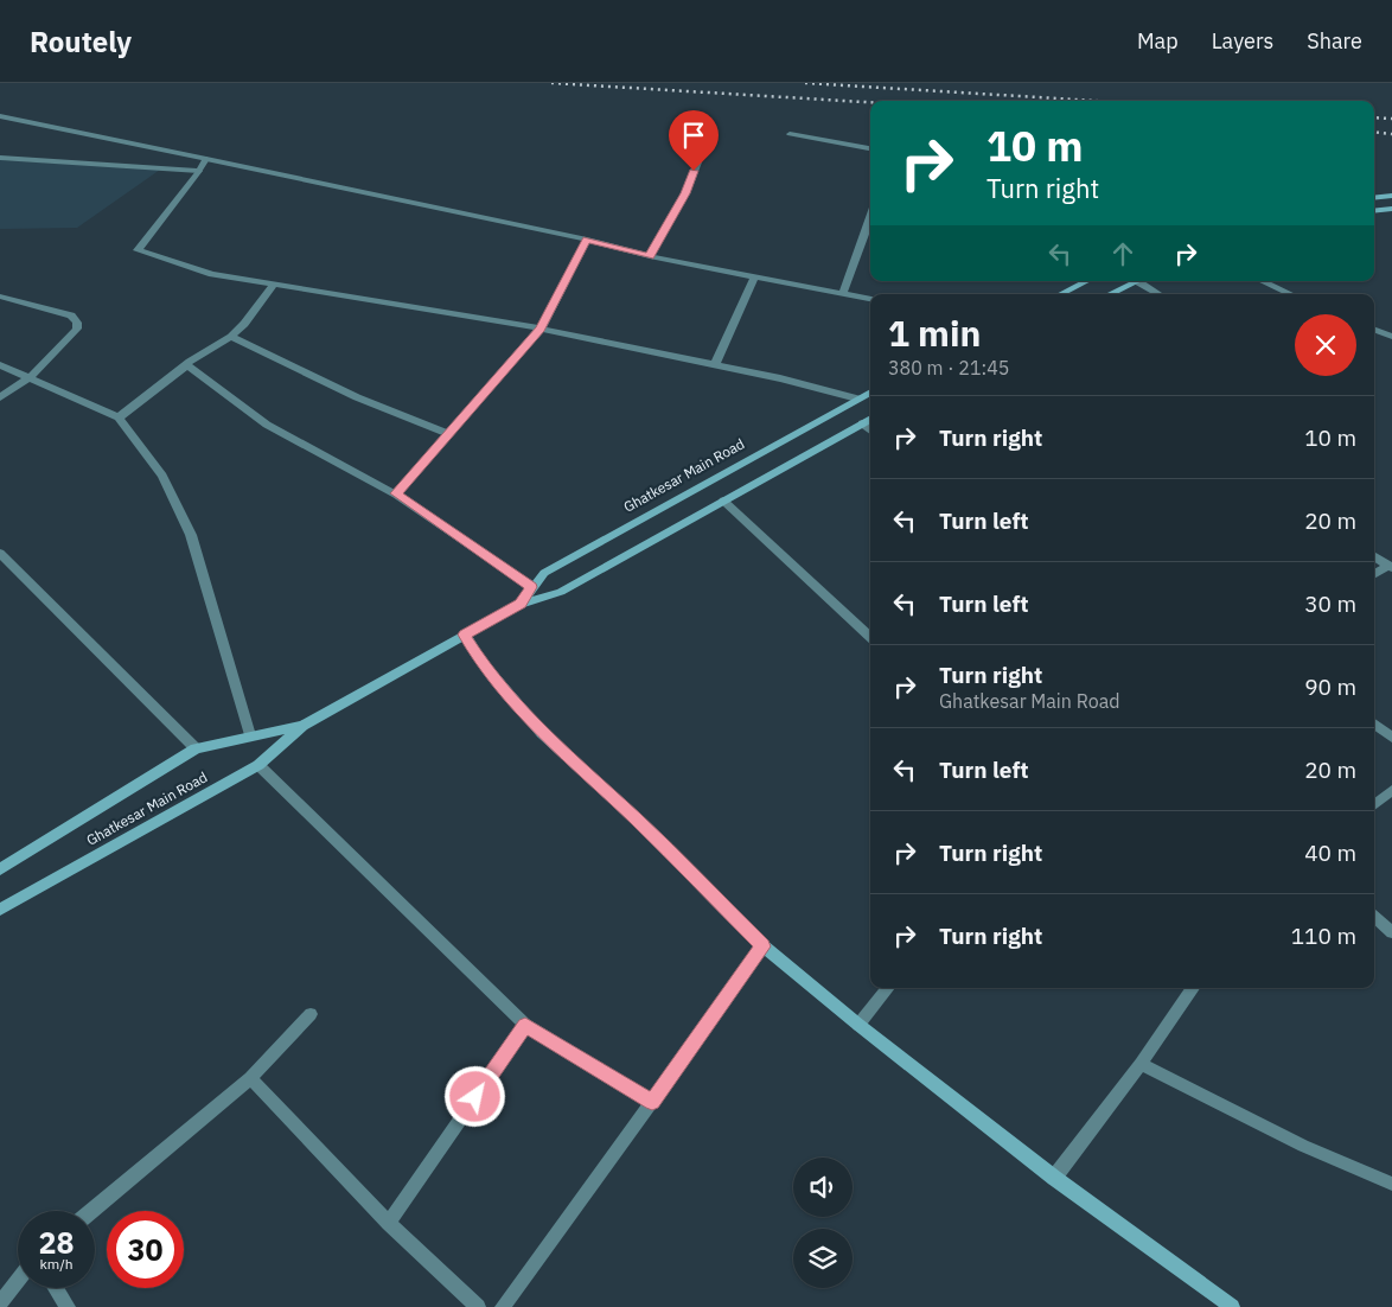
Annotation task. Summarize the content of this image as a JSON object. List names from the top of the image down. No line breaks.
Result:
{"streets":{"main road":["Ghatkesar Main Road"]},"page":{"header":"Routely","nav":["Map","Layers","Share"],"turn":["10 m","Turn right"],"heading":["1 min","380 m · 21:45"],"list":[{"name":"Turn right","value":"10 m"},{"name":"Turn left","value":"20 m"},{"name":"Turn left","value":"30 m"},{"name":"Turn right","note":"Ghatkesar Main Road","value":"90 m"},{"name":"Turn left","value":"20 m"},{"name":"Turn right","value":"40 m"},{"name":"Turn right","value":"110 m"}],"speed":"28 km/h","limit":"30"}}
